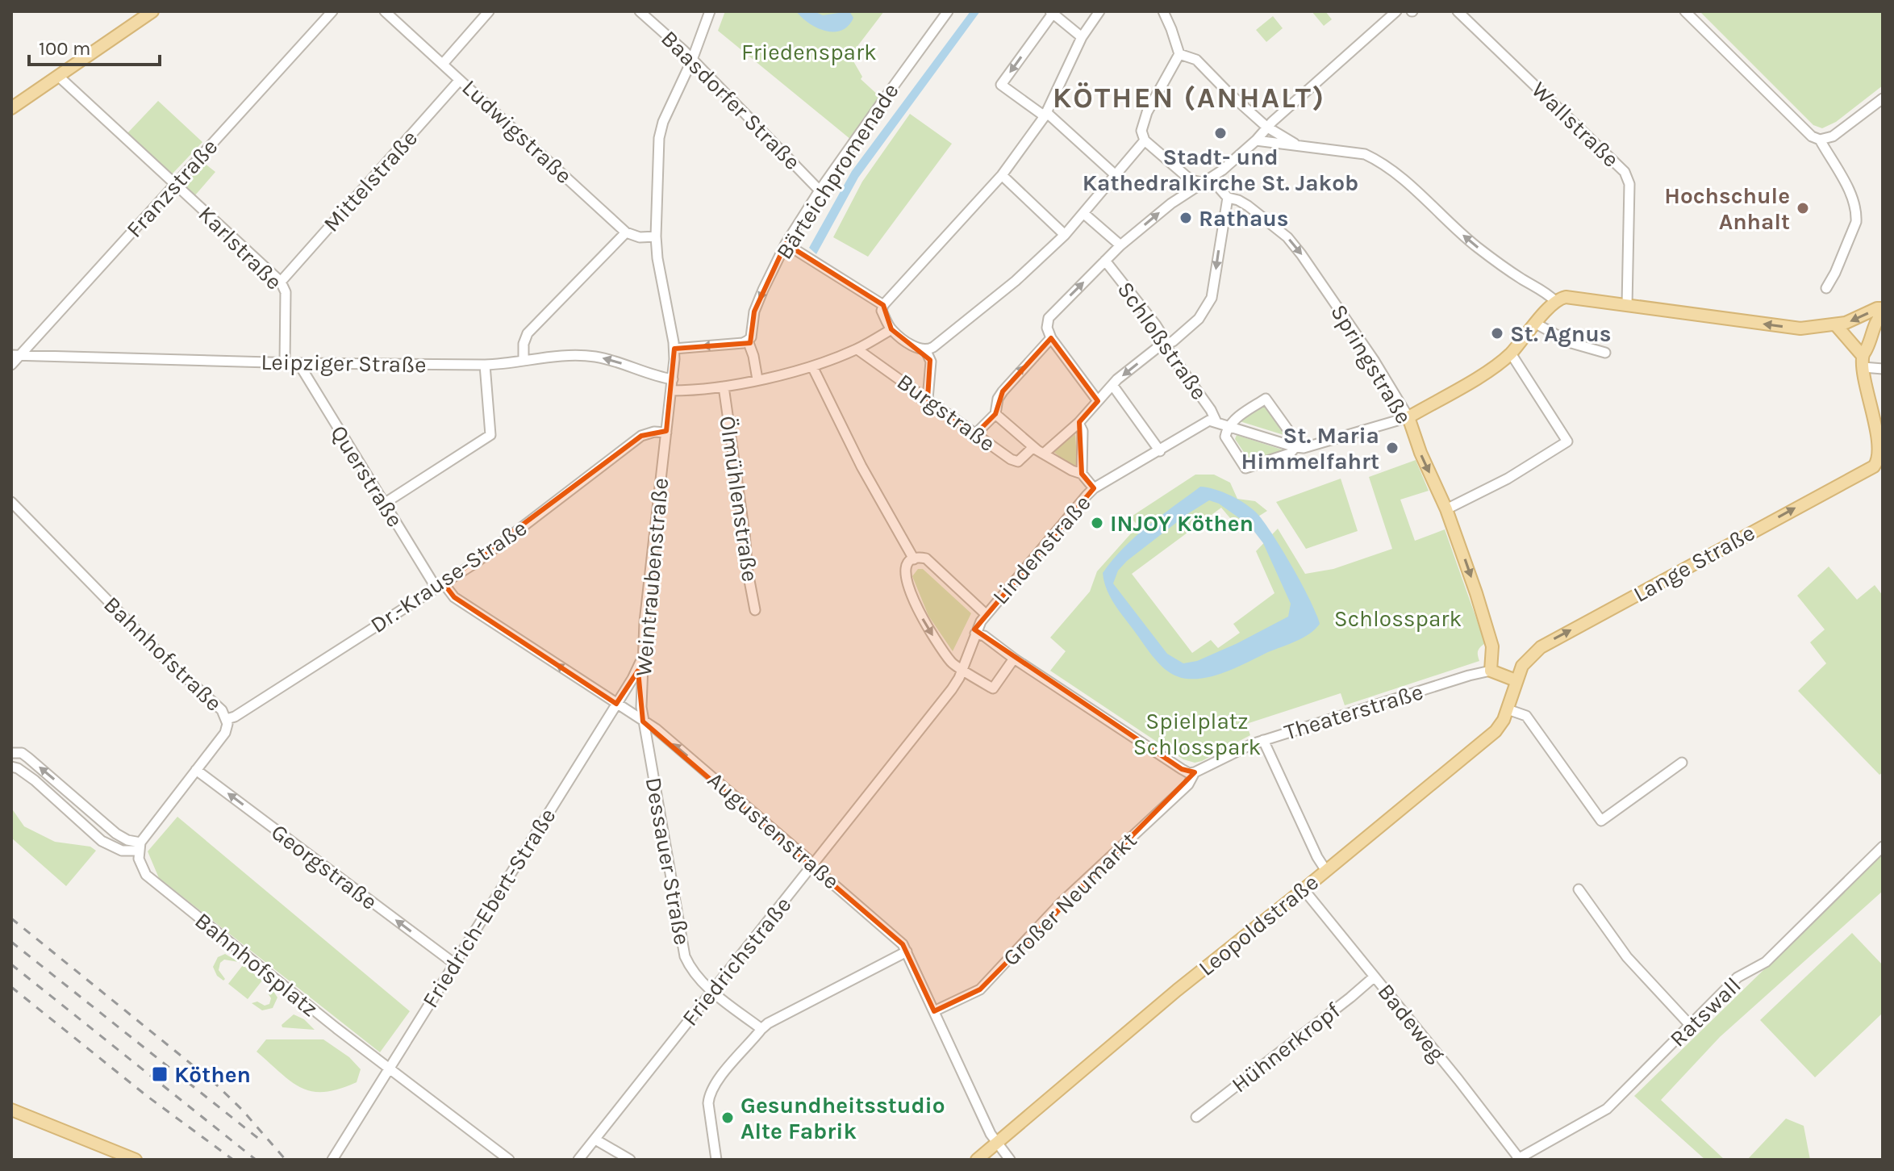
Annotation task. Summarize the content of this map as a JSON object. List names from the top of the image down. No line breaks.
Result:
{"streets":{"main road":["Springstraße","Lange Straße","Leopoldstraße"],"street":["Baasdorfer Straße","Wallstraße","Ludwigstraße","Bärteichpromenade","Mittelstraße","Franzstraße","Karlstraße","Schloßstraße","Leipziger Straße","Burgstraße","Querstraße","Ölmühlenstraße","Lindenstraße","Dr.-Krause-Straße","Weintraubenstraße","Bahnhofstraße","Theaterstraße","Augustenstraße","Dessauer Straße","Georgstraße","Großer Neumarkt","Friedrich-Ebert-Straße","Friedrichstraße","Bahnhofsplatz","Ratswall","Badeweg","Hühnerkropf"]},"crossings":[["Baasdorfer Straße","Bärteichpromenade"],["Baasdorfer Straße","Weintraubenstraße"],["Ludwigstraße","Mittelstraße"],["Mittelstraße","Karlstraße"],["Franzstraße","Karlstraße"],["Franzstraße","Leipziger Straße"],["Karlstraße","Leipziger Straße"],["Schloßstraße","Lindenstraße"],["Leipziger Straße","Querstraße"],["Leipziger Straße","Weintraubenstraße"],["Springstraße","Theaterstraße"],["Querstraße","Dr.-Krause-Straße"],["Querstraße","Augustenstraße"],["Lindenstraße","Friedrichstraße"],["Lange Straße","Leopoldstraße"],["Dr.-Krause-Straße","Weintraubenstraße"],["Dr.-Krause-Straße","Bahnhofstraße"],["Dr.-Krause-Straße","Augustenstraße"],["Weintraubenstraße","Augustenstraße"],["Weintraubenstraße","Dessauer Straße"],["Weintraubenstraße","Friedrich-Ebert-Straße"],["Bahnhofstraße","Georgstraße"],["Bahnhofstraße","Bahnhofsplatz"],["Theaterstraße","Großer Neumarkt"],["Augustenstraße","Dessauer Straße"],["Augustenstraße","Großer Neumarkt"],["Augustenstraße","Friedrich-Ebert-Straße"],["Augustenstraße","Leopoldstraße"],["Augustenstraße","Friedrichstraße"],["Dessauer Straße","Friedrichstraße"],["Georgstraße","Friedrich-Ebert-Straße"],["Friedrich-Ebert-Straße","Bahnhofsplatz"],["Leopoldstraße","Badeweg"],["Ratswall","Badeweg"],["Badeweg","Hühnerkropf"]],"one_way":["Springstraße","Lange Straße","Augustenstraße","Georgstraße"],"districts":["KÖTHEN (ANHALT)"],"parks":["Friedenspark","Schlosspark","Spielplatz Schlosspark"],"places":{"other":["Stadt- und Kathedralkirche St. Jakob","Hochschule Anhalt","Rathaus","St. Agnus","St. Maria Himmelfahrt","INJOY Köthen","Gesundheitsstudio Alte Fabrik"],"transit":["Köthen"]},"scale_bar":"100 m"}
